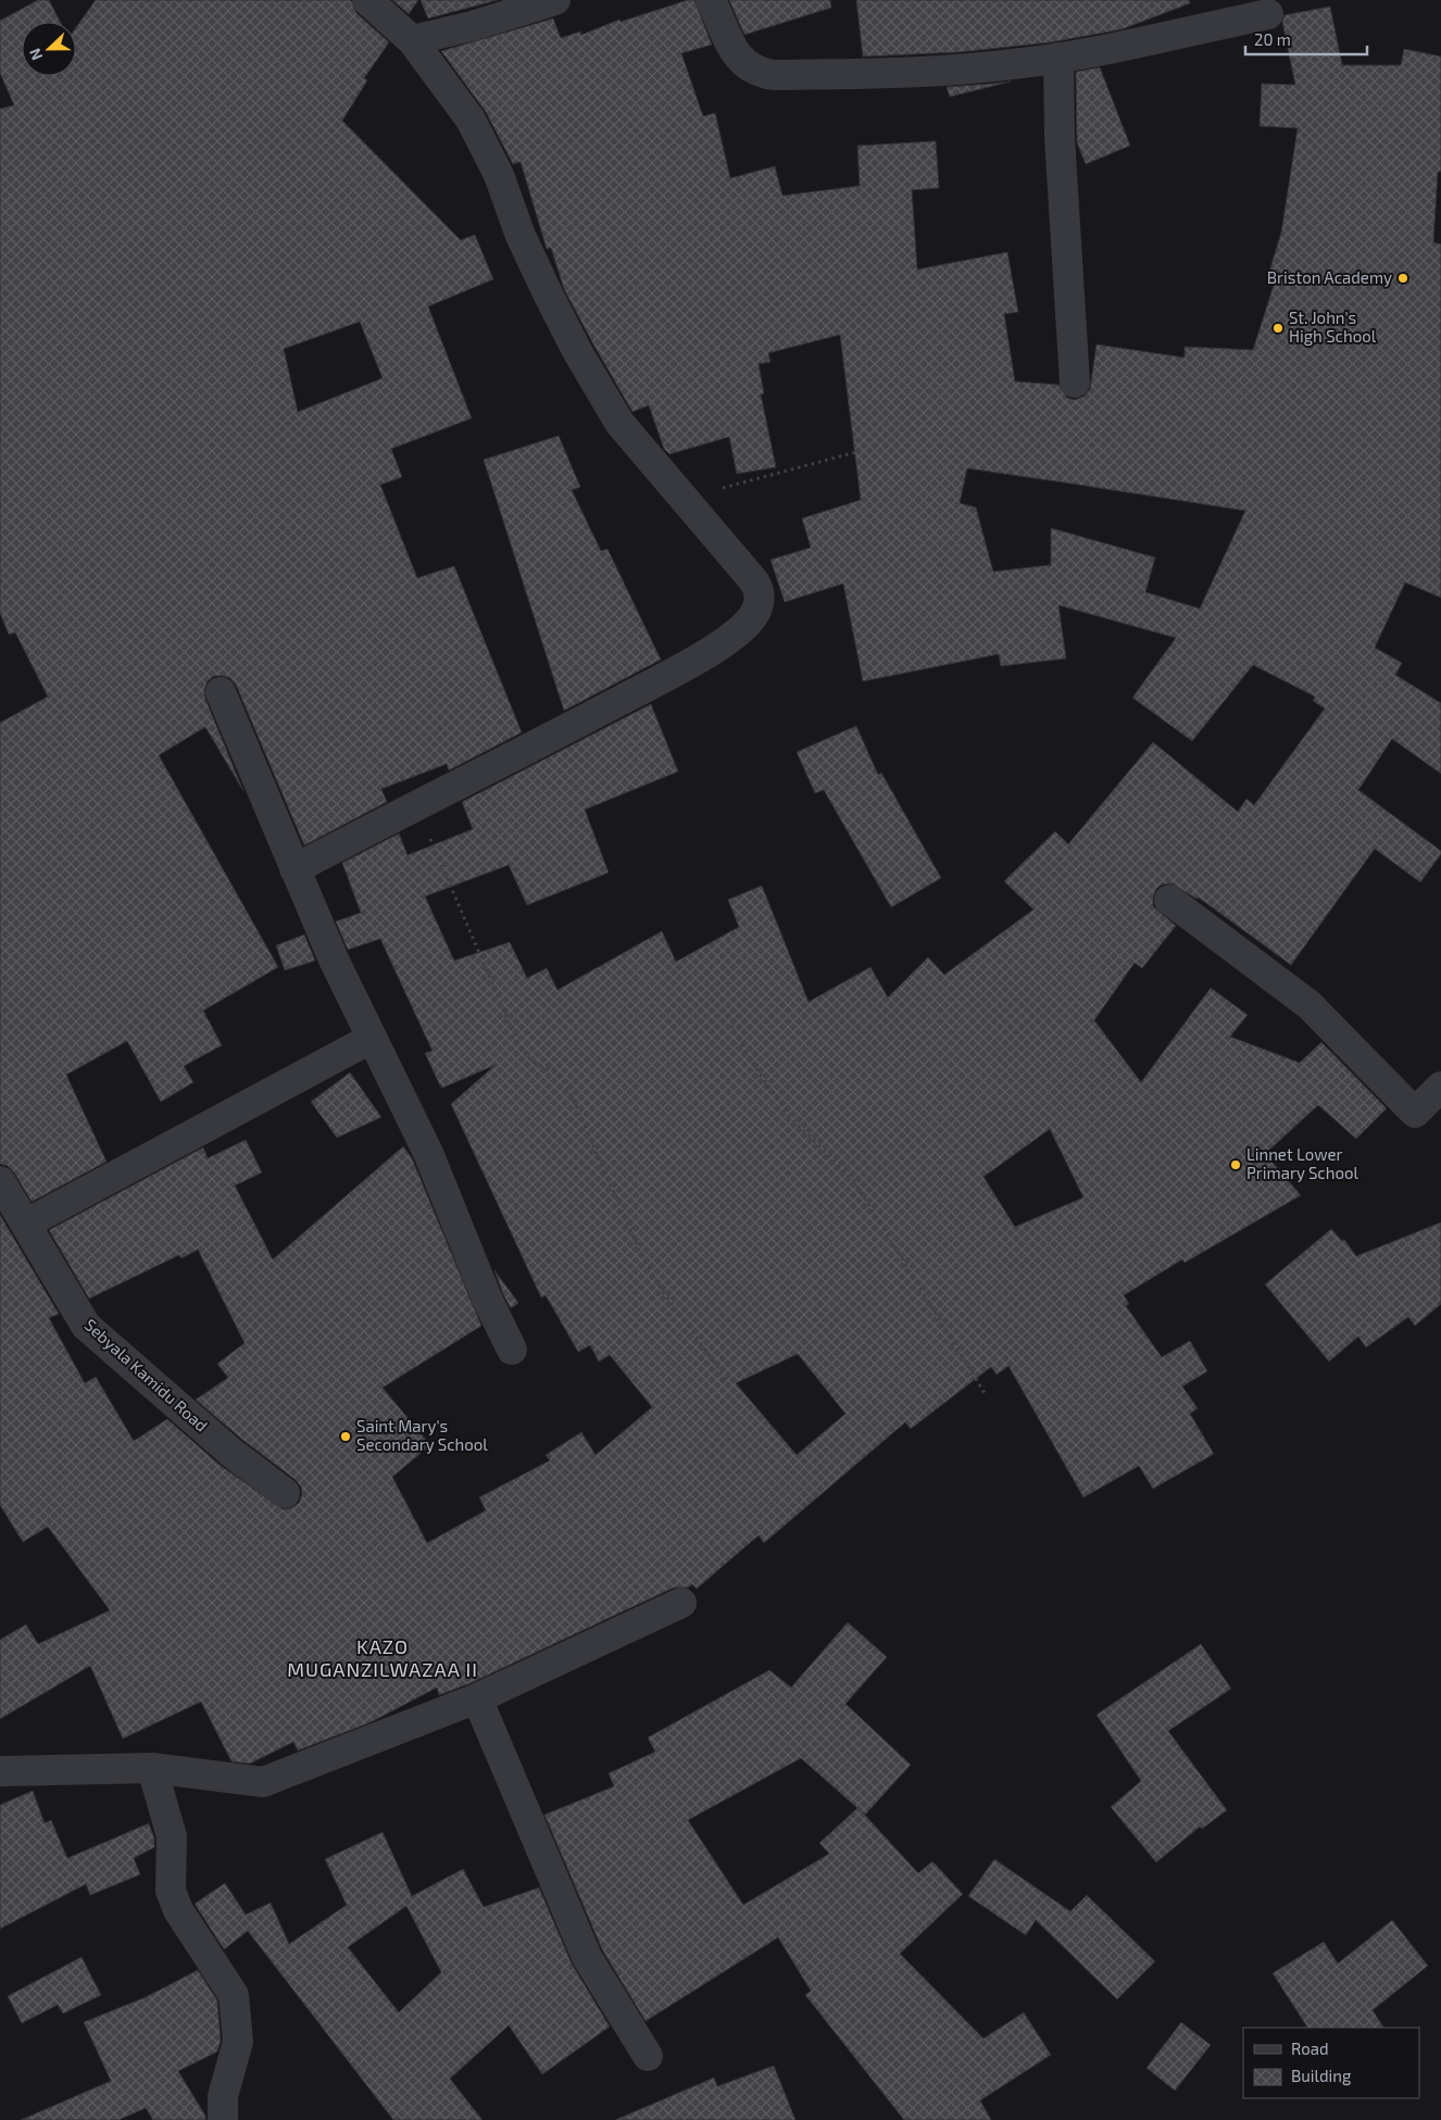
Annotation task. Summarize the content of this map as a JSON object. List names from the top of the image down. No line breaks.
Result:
{"streets":{"street":["Sebyala Kamidu Road"]},"districts":["KAZO MUGANZILWAZAA II"],"places":["Briston Academy","St. John's High School","Linnet Lower Primary School","Saint Mary's Secondary School"],"legend":["Road","Building"],"scale_bar":"20 m","north":"left"}
